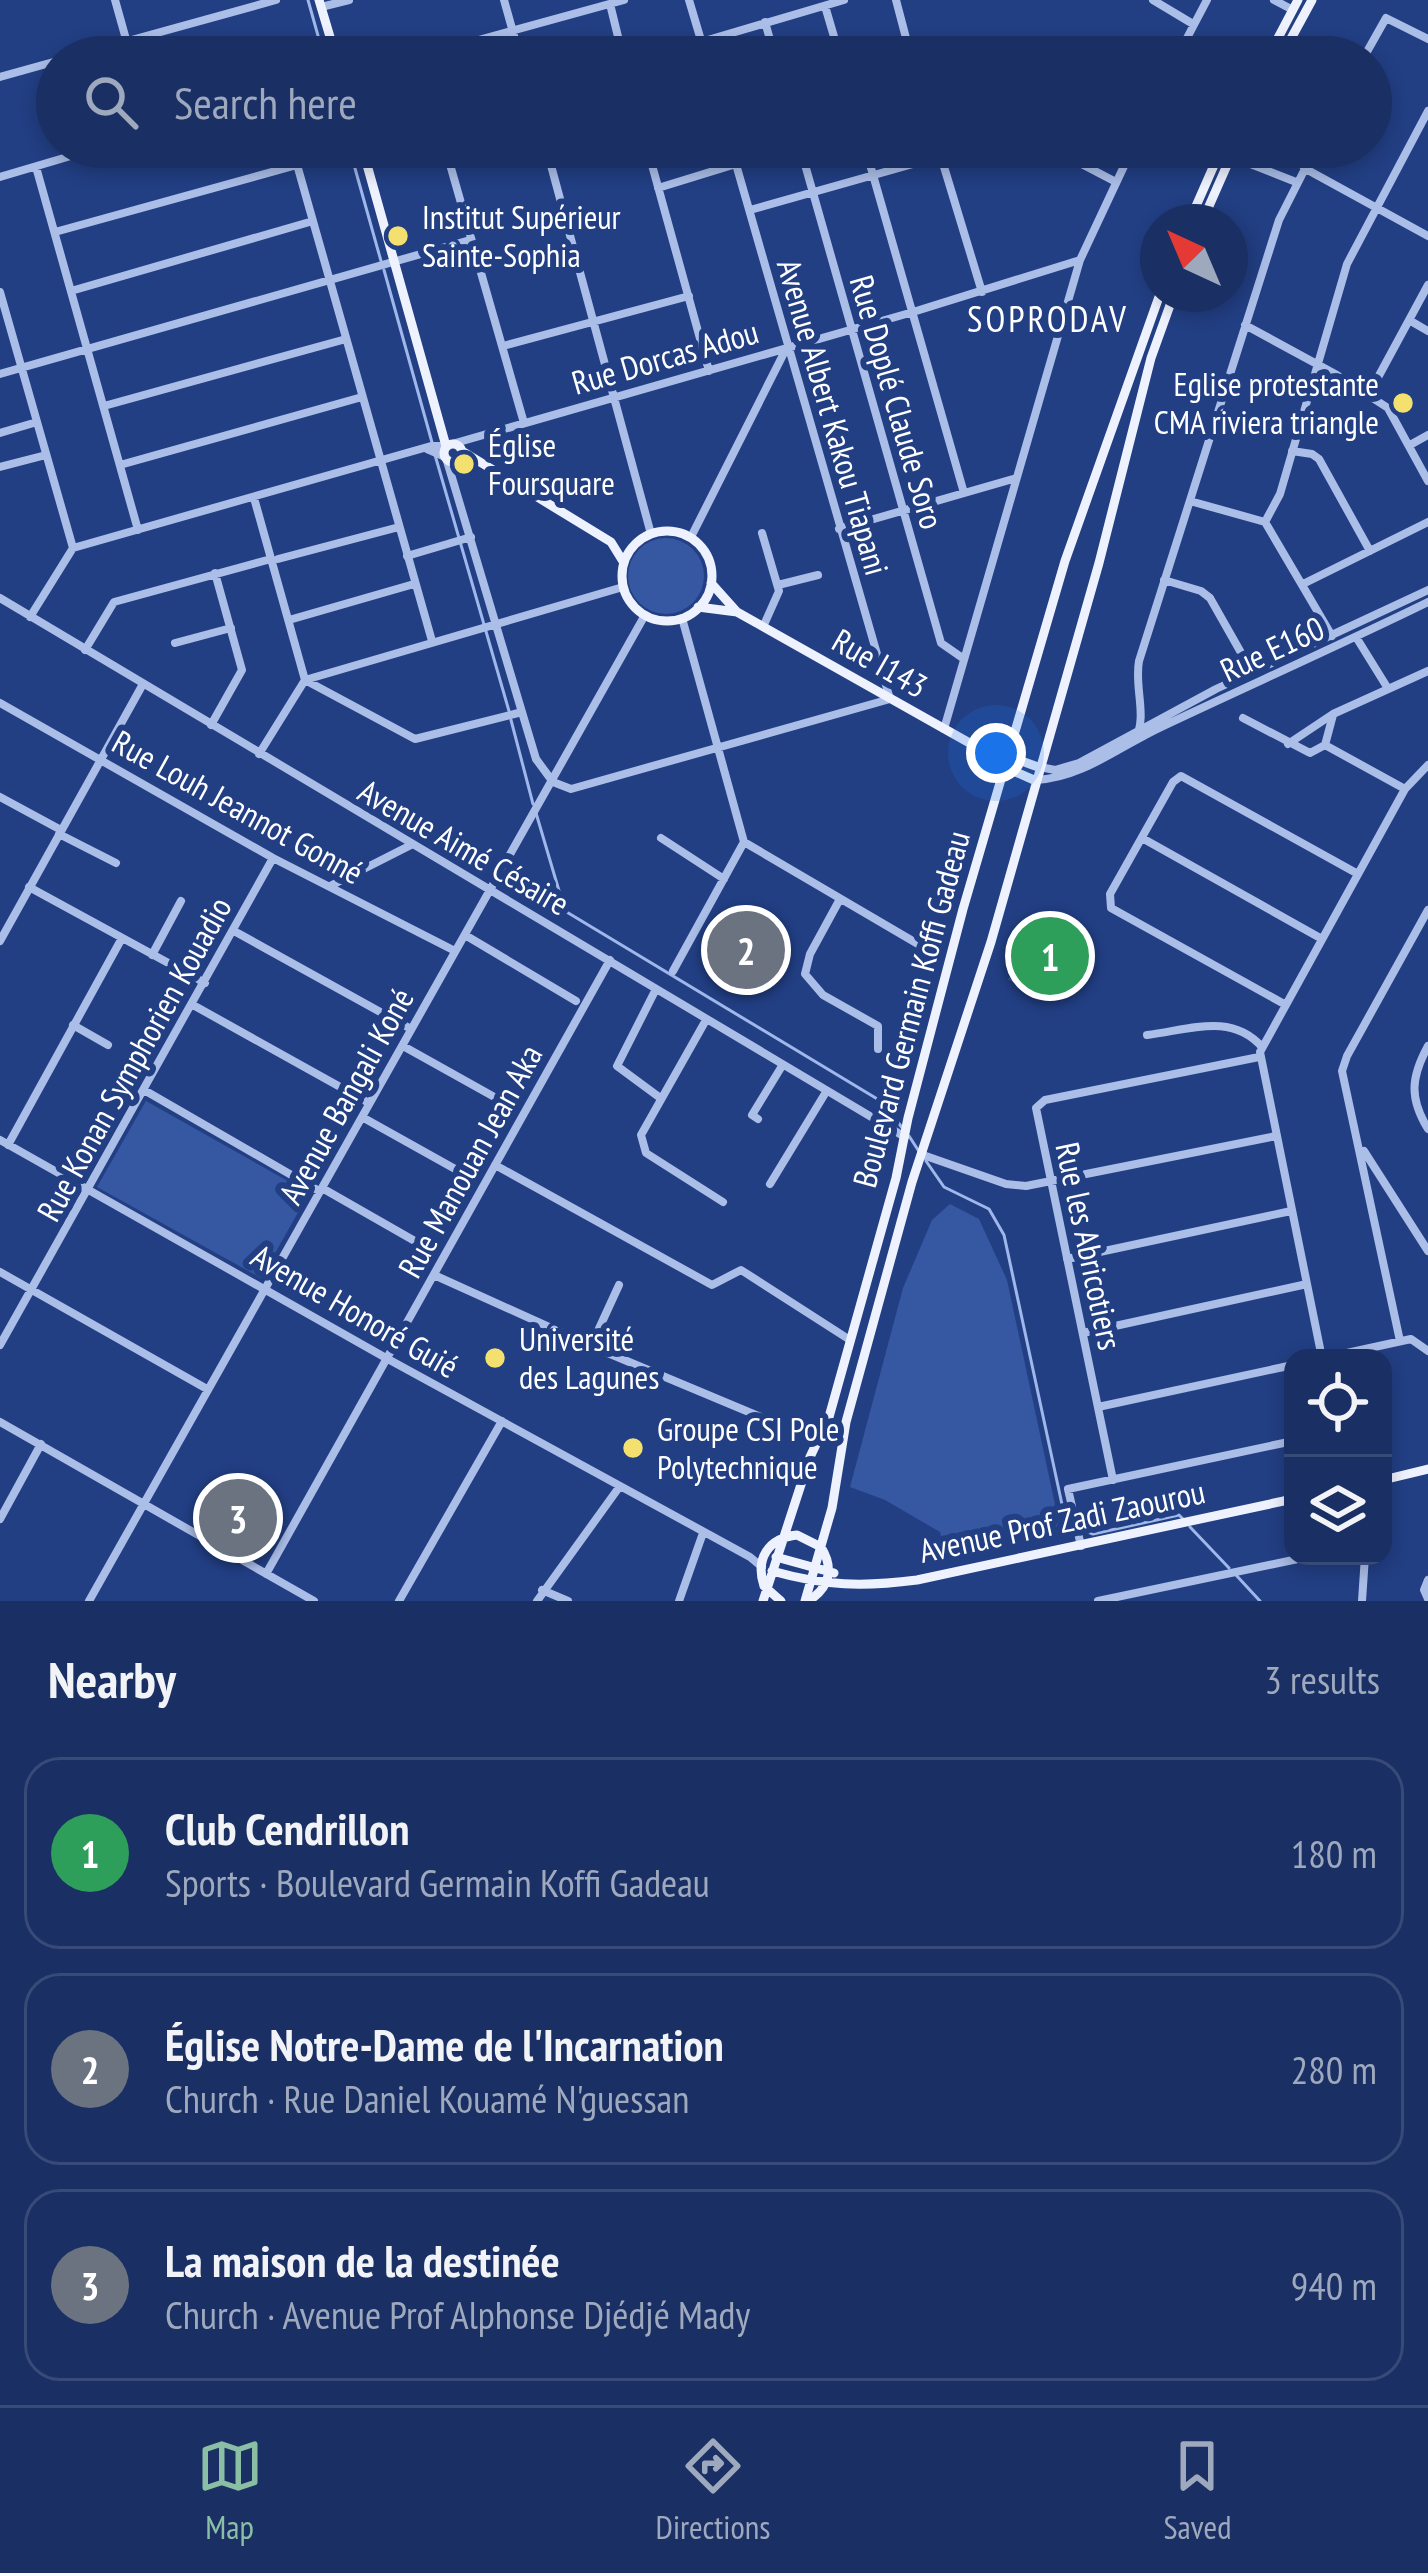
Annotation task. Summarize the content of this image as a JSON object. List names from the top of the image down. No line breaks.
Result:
{"streets":{"main road":["Rue I143","Boulevard Germain Koffi Gadeau","Avenue Prof Zadi Zaourou"],"street":["Rue Dorcas Adou","Rue Doplé Claude Soro","Avenue Albert Kakou Tiapani","Rue E160","Rue Louh Jeannot Gonné","Avenue Aimé Césaire","Rue Konan Symphorien Kouadio","Avenue Bangali Koné","Rue Manouan Jean Aka","Rue les Abricotiers","Avenue Honoré Guié"]},"crossings":[["Rue Dorcas Adou","Rue Doplé Claude Soro"],["Rue Dorcas Adou","Avenue Albert Kakou Tiapani"],["Avenue Albert Kakou Tiapani","Rue I143"],["Rue E160","Boulevard Germain Koffi Gadeau"],["Rue I143","Boulevard Germain Koffi Gadeau"],["Rue I143","Avenue Bangali Koné"],["Rue Louh Jeannot Gonné","Rue Konan Symphorien Kouadio"],["Rue Louh Jeannot Gonné","Avenue Bangali Koné"],["Avenue Aimé Césaire","Boulevard Germain Koffi Gadeau"],["Avenue Aimé Césaire","Avenue Bangali Koné"],["Avenue Aimé Césaire","Rue Manouan Jean Aka"],["Boulevard Germain Koffi Gadeau","Avenue Honoré Guié"],["Rue Konan Symphorien Kouadio","Avenue Honoré Guié"],["Avenue Bangali Koné","Avenue Honoré Guié"],["Rue Manouan Jean Aka","Avenue Honoré Guié"]],"districts":["SOPRODAV"],"places":["Institut Supérieur Sainte-Sophia","Eglise protestante CMA riviera triangle","Église Foursquare","Université des Lagunes","Groupe CSI Pole Polytechnique"],"north":"top left","page":{"search":"Search here","pins":["2","1","3"],"heading":["Nearby","3 results"],"list":[{"mark":"1","name":"Club Cendrillon","note":"Sports · Boulevard Germain Koffi Gadeau","value":"180 m"},{"mark":"2","name":"Église Notre-Dame de l'Incarnation","note":"Church · Rue Daniel Kouamé N'guessan","value":"280 m"},{"mark":"3","name":"La maison de la destinée","note":"Church · Avenue Prof Alphonse Djédjé Mady","value":"940 m"}],"nav":["Map","Directions","Saved"]}}
